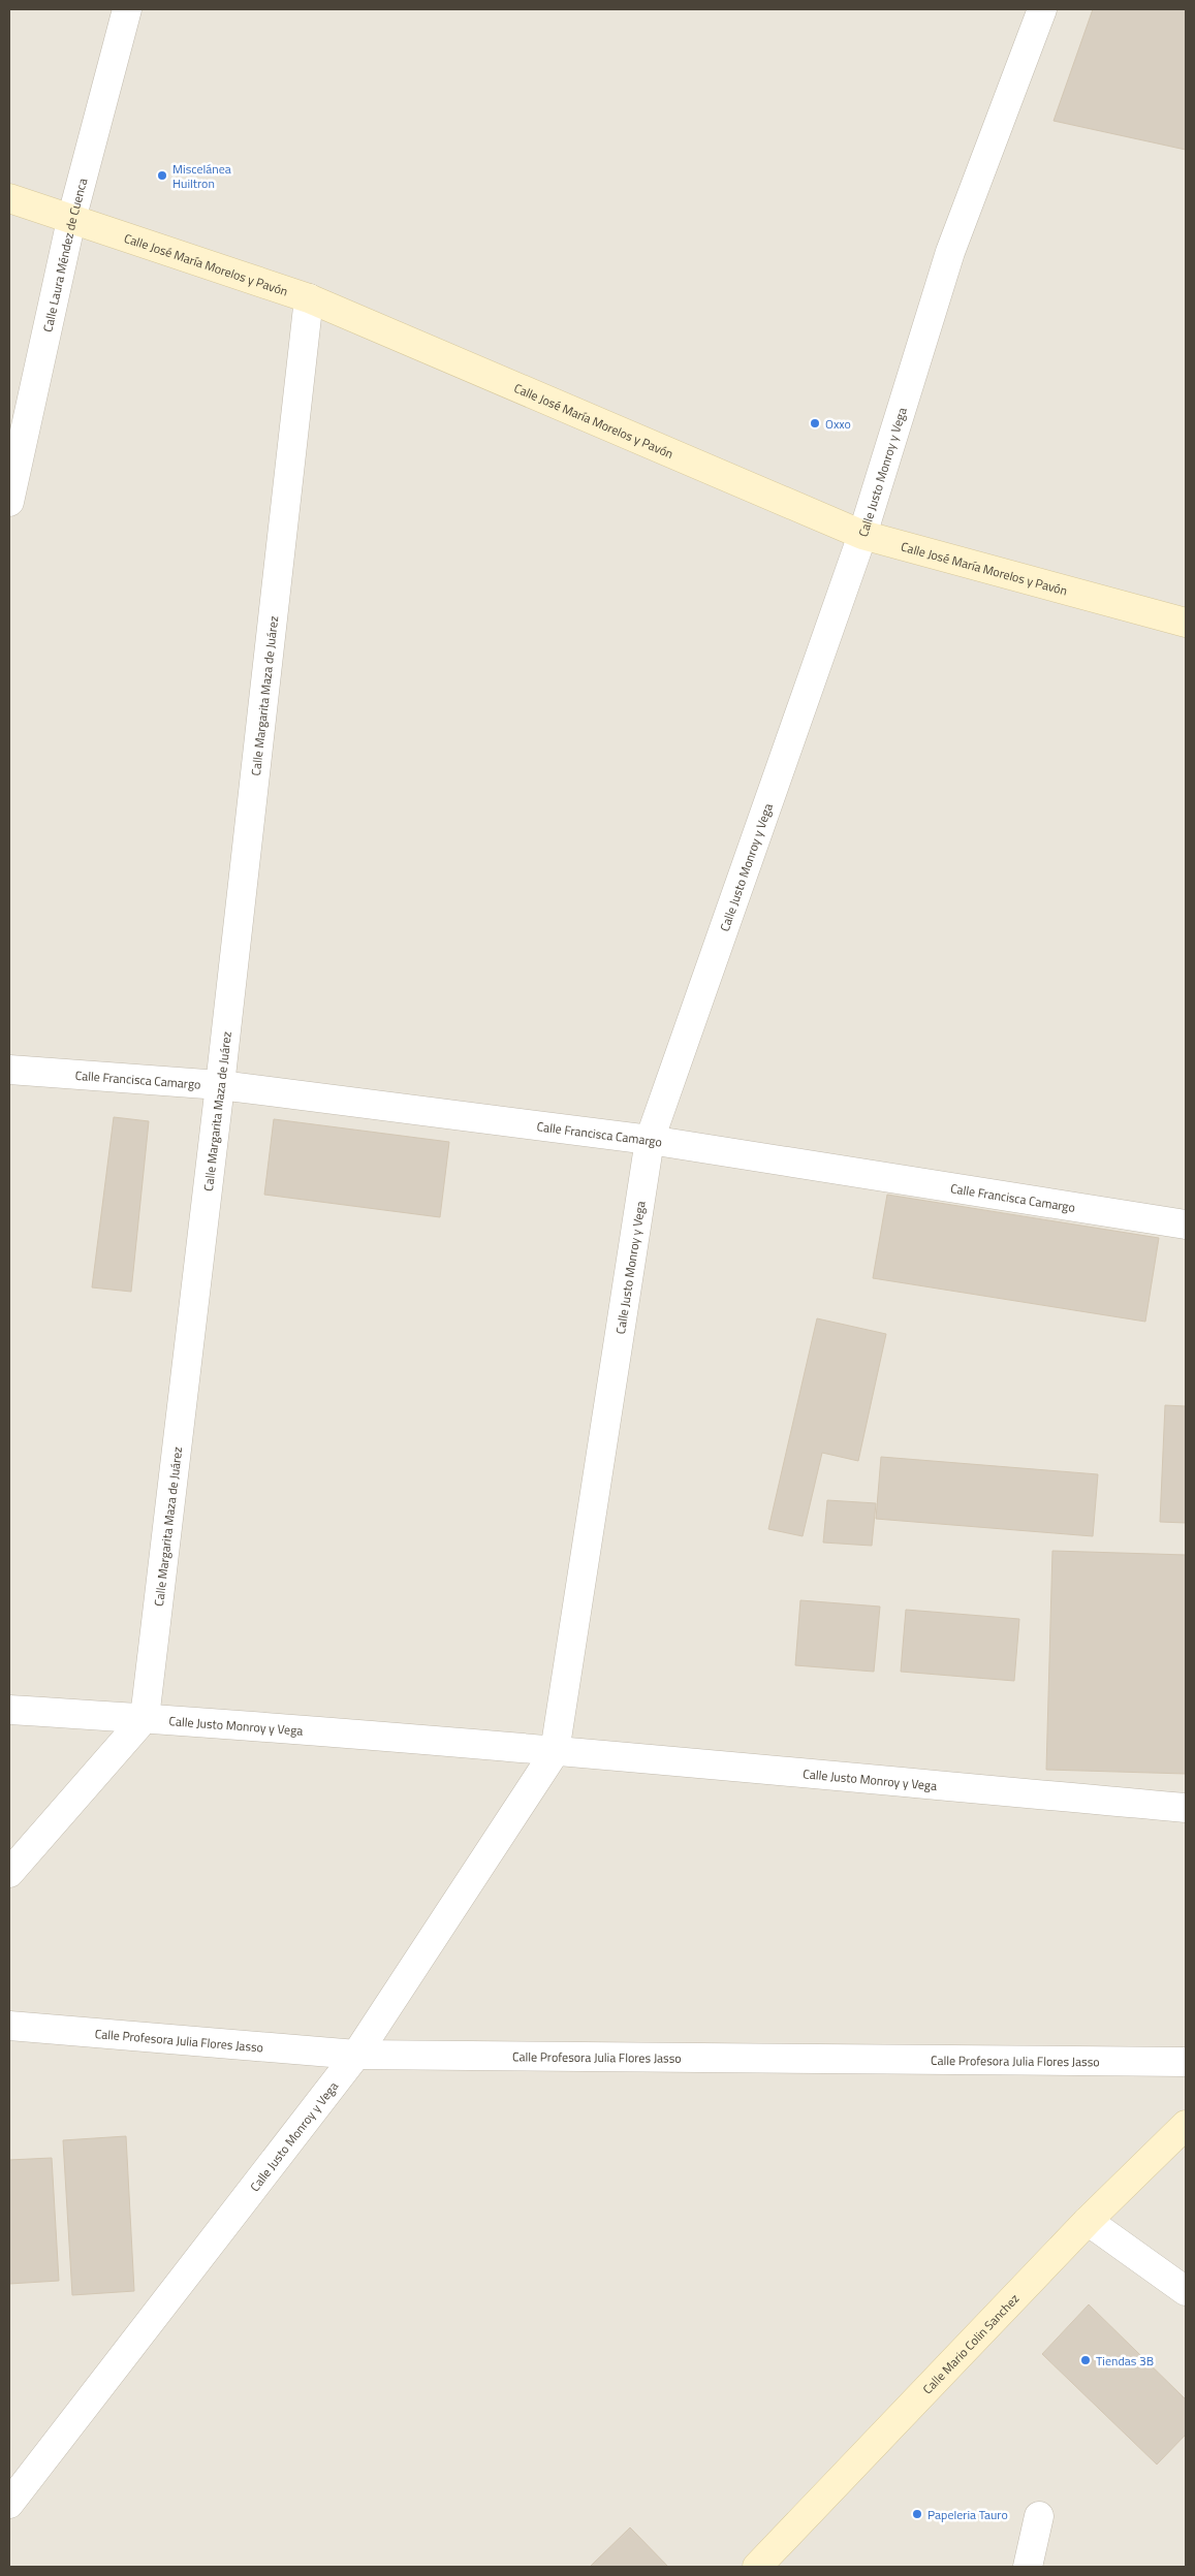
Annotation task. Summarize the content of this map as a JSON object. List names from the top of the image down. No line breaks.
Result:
{"streets":{"street":["Calle Laura Méndez de Cuenca","Calle José María Morelos y Pavón","Calle Justo Monroy y Vega","Calle Margarita Maza de Juárez","Calle Francisca Camargo","Calle Profesora Julia Flores Jasso","Calle Mario Colin Sanchez"]},"crossings":[["Calle Laura Méndez de Cuenca","Calle José María Morelos y Pavón"],["Calle José María Morelos y Pavón","Calle Justo Monroy y Vega"],["Calle José María Morelos y Pavón","Calle Margarita Maza de Juárez"],["Calle Justo Monroy y Vega","Calle Margarita Maza de Juárez"],["Calle Justo Monroy y Vega","Calle Francisca Camargo"],["Calle Justo Monroy y Vega","Calle Profesora Julia Flores Jasso"],["Calle Margarita Maza de Juárez","Calle Francisca Camargo"]],"places":["Miscelánea Huiltron","Oxxo","Tiendas 3B","Papeleria Tauro"]}
